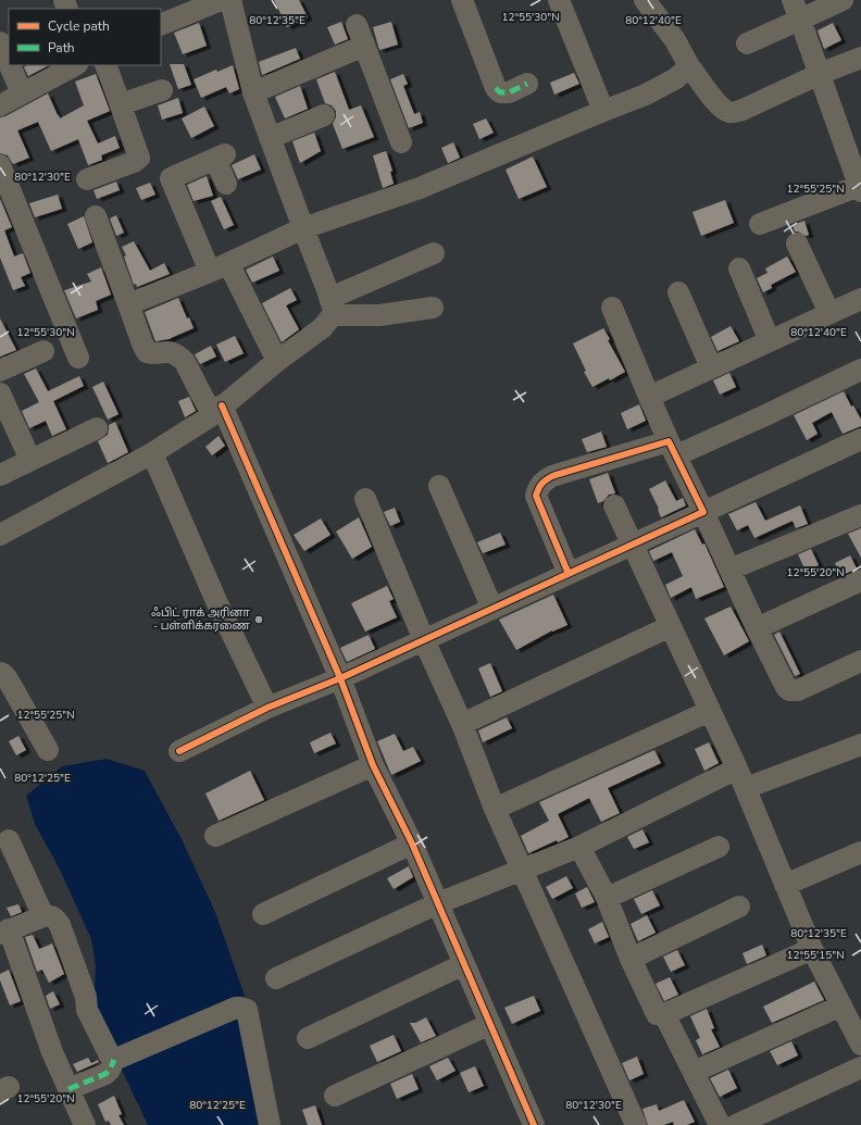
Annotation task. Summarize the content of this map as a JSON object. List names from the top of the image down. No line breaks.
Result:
{"places":["ஃபிட் ராக் அரினா - பள்ளிக்கரணை"],"legend":["Cycle path","Path"],"coordinates":["12°55'30\"N","80°12'35\"E","80°12'40\"E","80°12'30\"E","12°55'25\"N","12°55'20\"N","80°12'25\"E","12°55'15\"N"]}
